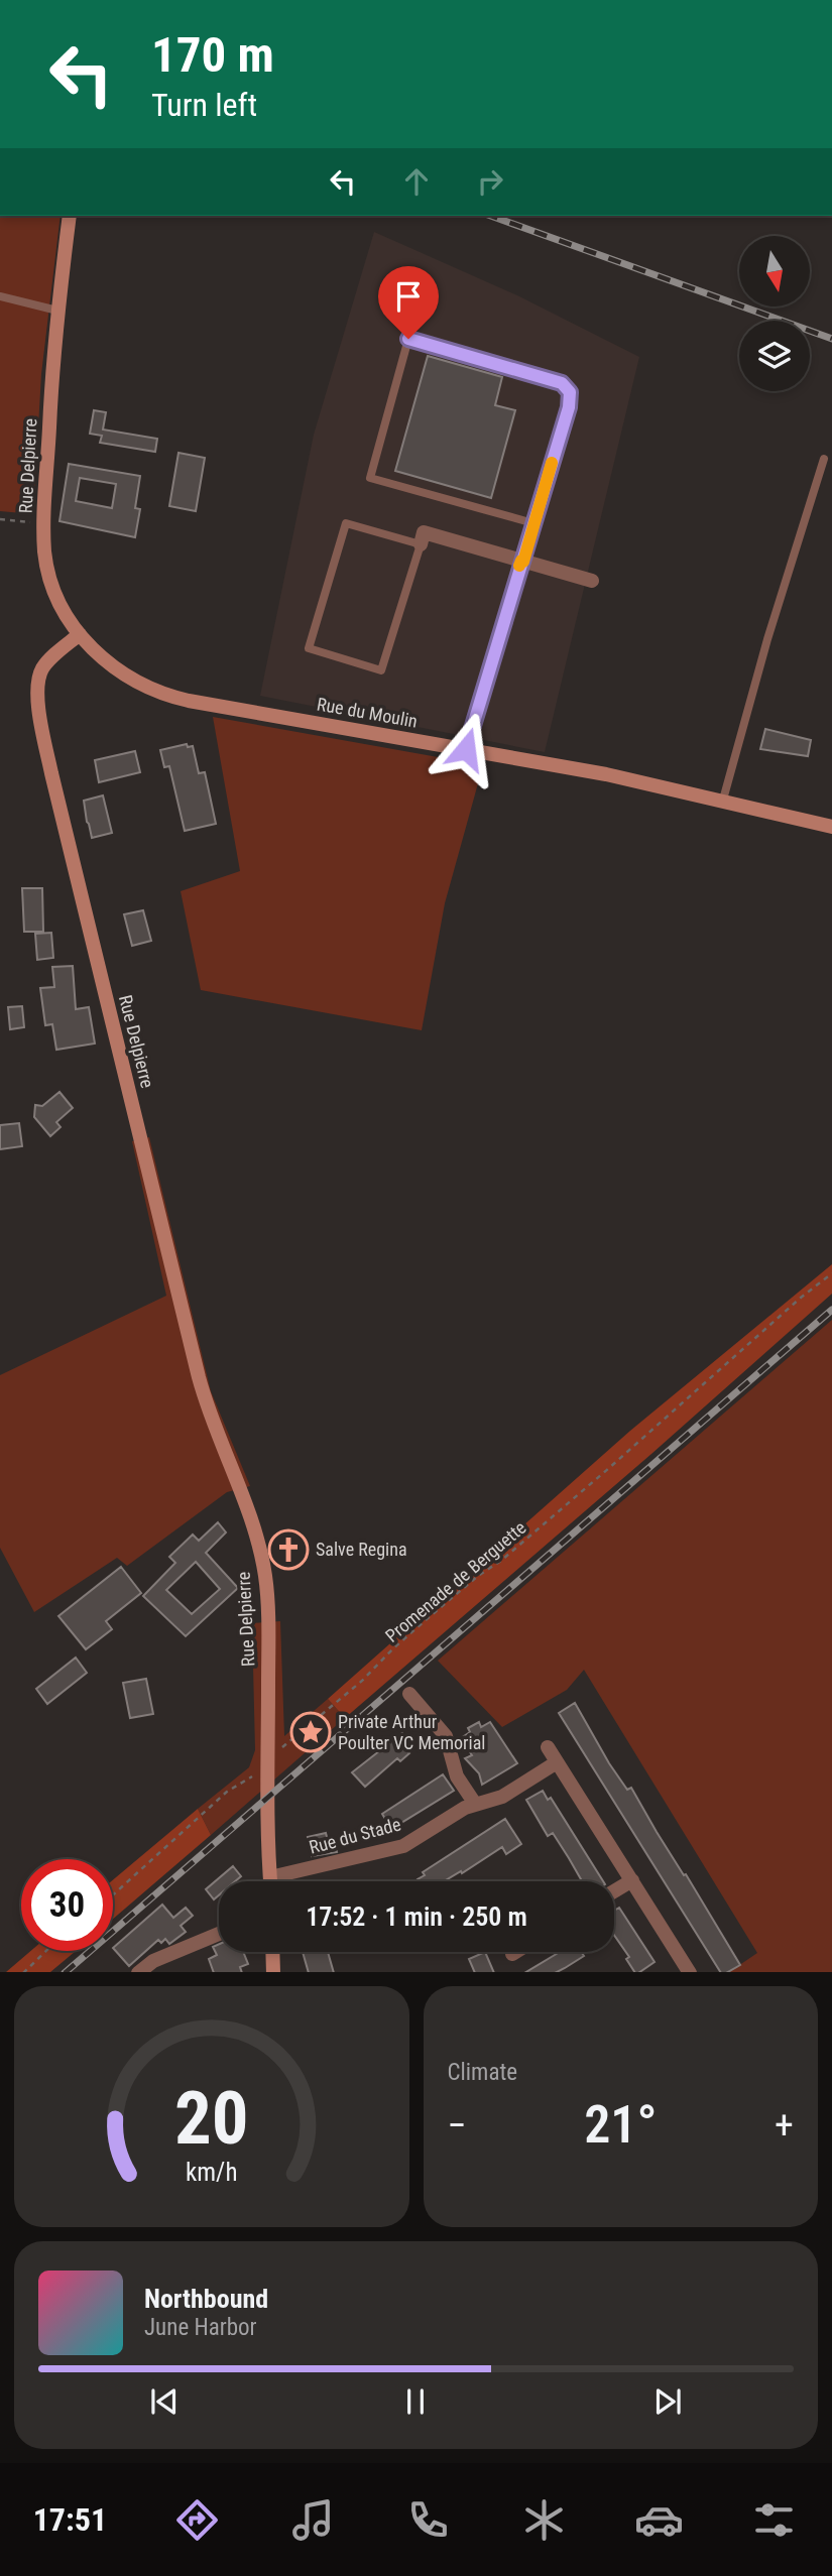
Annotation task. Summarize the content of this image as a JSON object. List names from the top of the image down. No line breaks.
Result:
{"streets":{"street":["Rue Delpierre","Rue du Moulin","Rue du Stade"],"path":["Promenade de Berguette"]},"crossings":[["Rue Delpierre","Rue du Moulin"],["Rue Delpierre","Promenade de Berguette"],["Rue Delpierre","Rue du Stade"]],"places":{"church":["Salve Regina"],"place":["Private Arthur Poulter VC Memorial"]},"north":"bottom","page":{"turn":["170 m","Turn left"],"limit":"30","trip":"17:52 · 1 min · 250 m","tile":"Climate","heat":["−","21°","+"],"song":["Northbound","June Harbor"],"tabs":"17:51","gauge":["20","km/h"]}}
